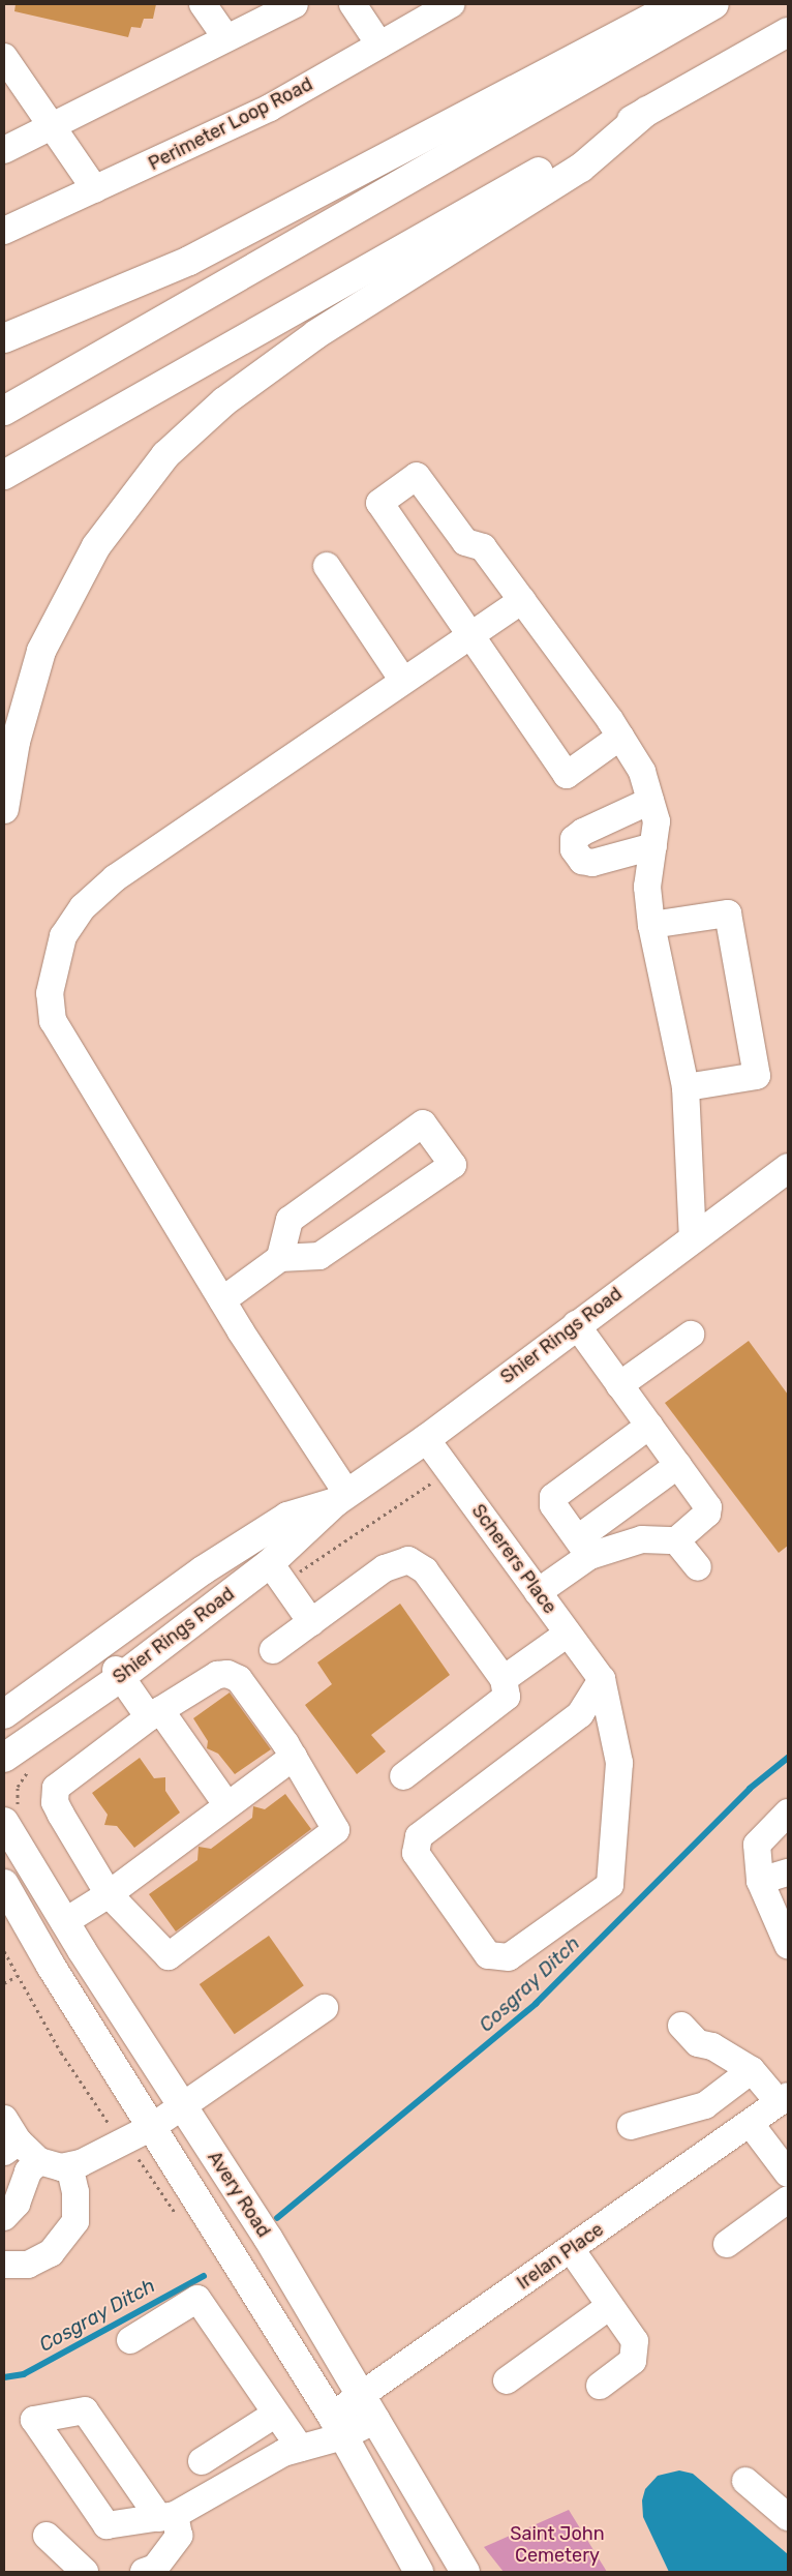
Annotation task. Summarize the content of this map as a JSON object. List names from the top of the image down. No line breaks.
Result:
{"streets":{"main road":["Shier Rings Road","Avery Road"],"street":["Perimeter Loop Road","Scherers Place","Irelan Place"]},"crossings":[["Shier Rings Road","Scherers Place"],["Avery Road","Irelan Place"]],"water":["Cosgray Ditch"],"parks":["Saint John Cemetery"]}
